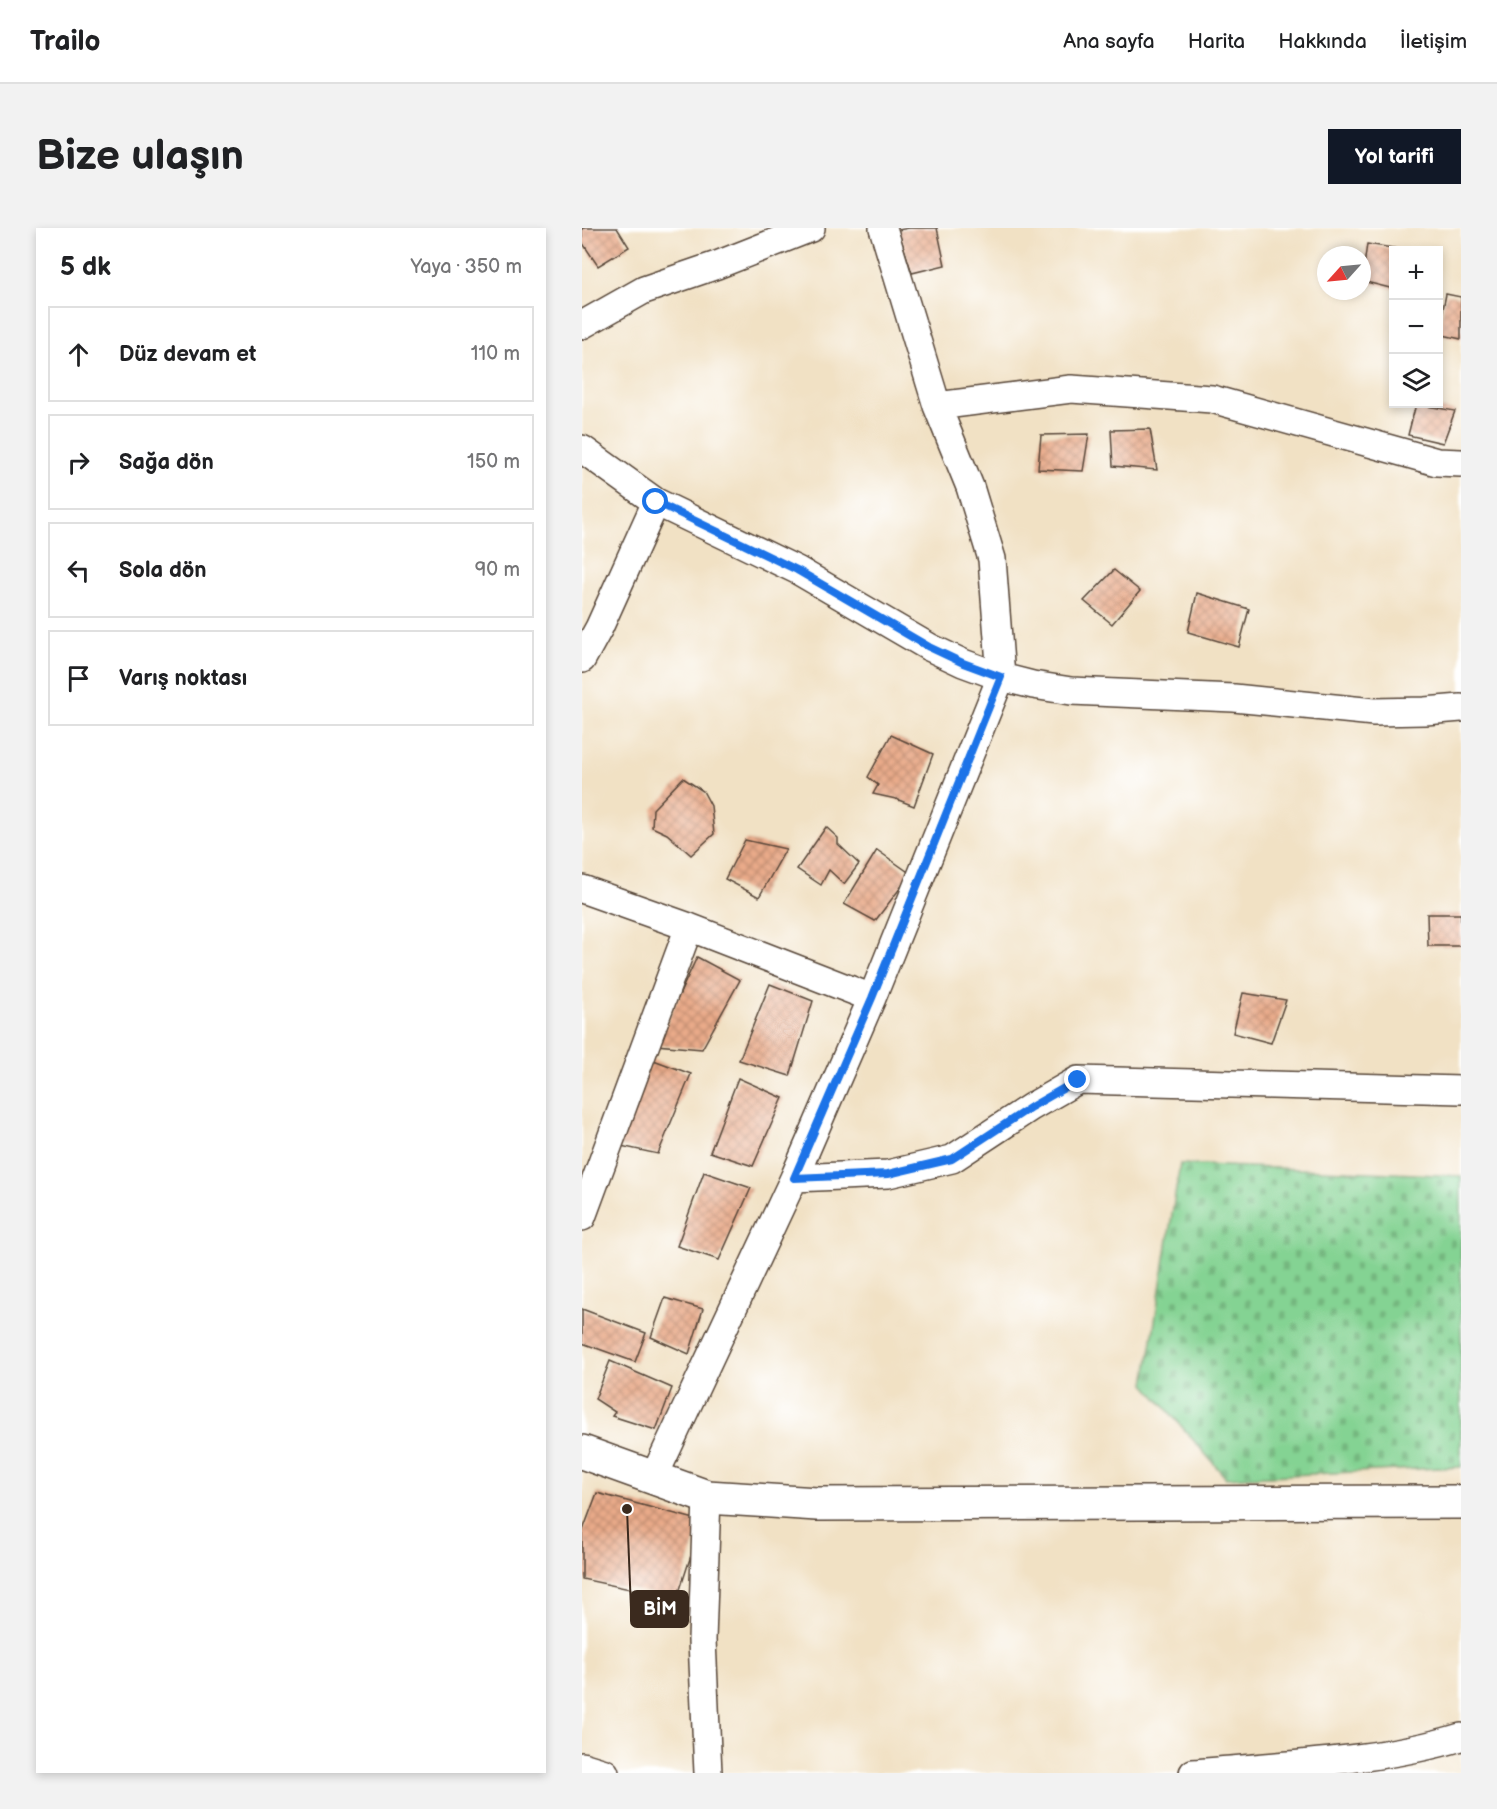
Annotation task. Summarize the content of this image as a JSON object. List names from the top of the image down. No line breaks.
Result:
{"places":["BİM"],"north":"bottom left","page":{"header":"Trailo","nav":["Ana sayfa","Harita","Hakkında","İletişim"],"buttons":"Yol tarifi","title":"Bize ulaşın","heading":["5 dk","Yaya · 350 m"],"map_buttons":["+","−"],"list":[["Düz devam et","110 m"],["Sağa dön","150 m"],["Sola dön","90 m"],"Varış noktası"]}}
